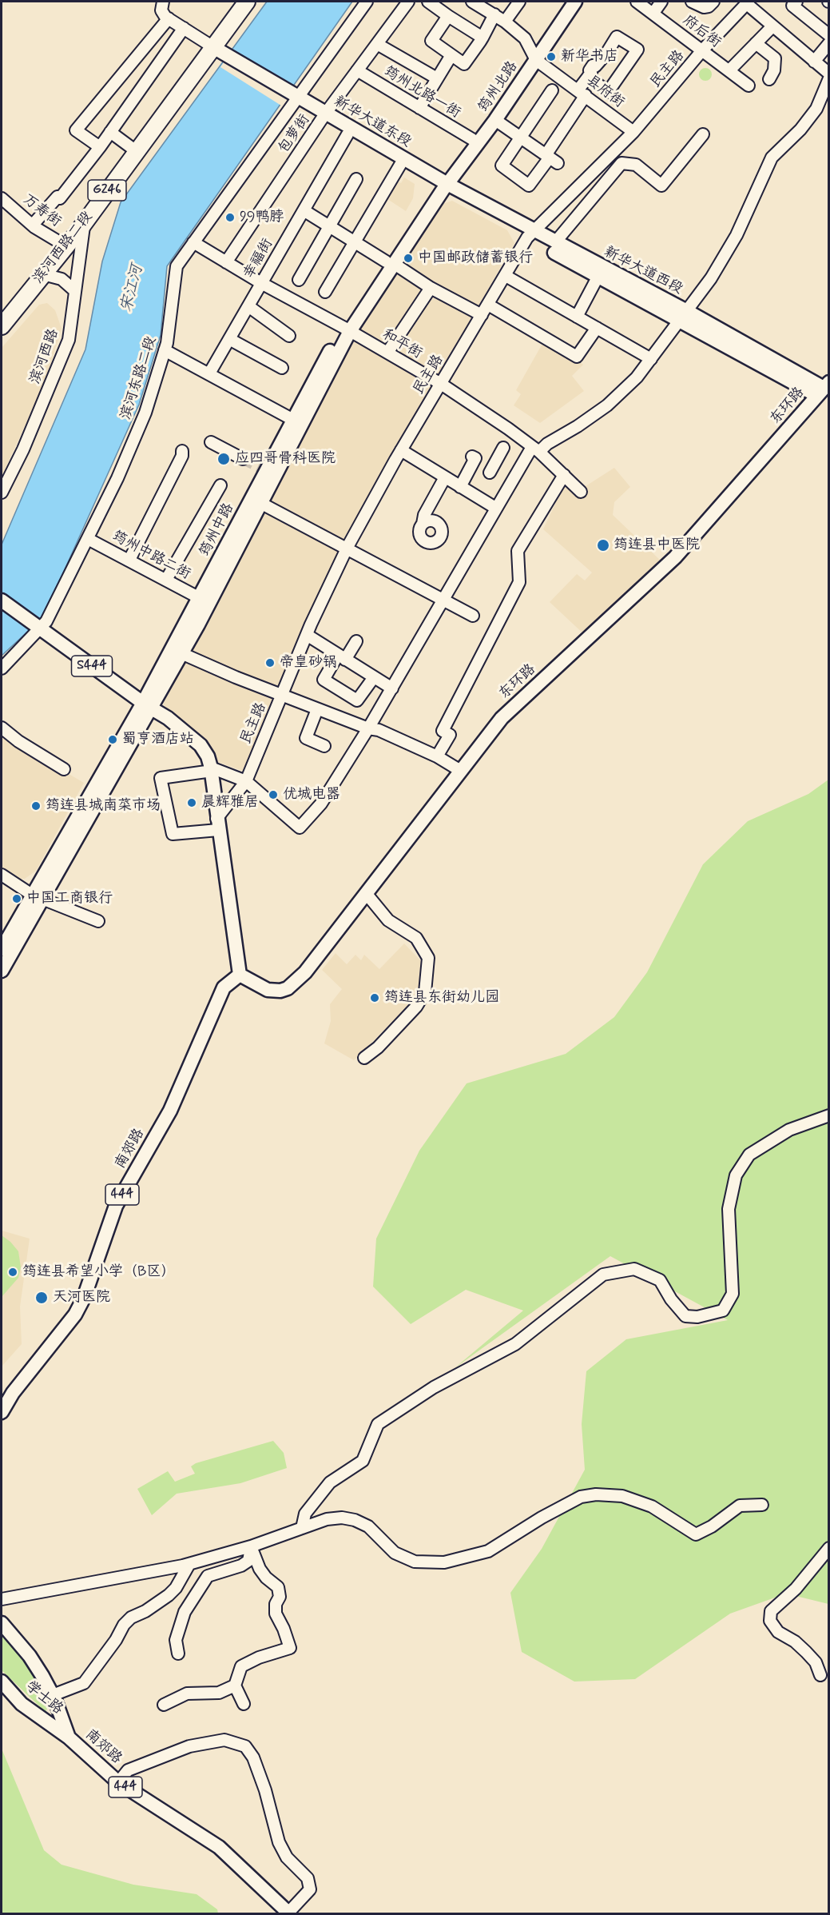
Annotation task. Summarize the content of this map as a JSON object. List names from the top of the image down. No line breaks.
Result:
{"streets":{"highway":["G246","滨河西路二段"],"main road":["筠州北路","新华大道东段","新华大道西段","东环路","筠州中路","S444","南郊路","444","学士路"],"street":["府后街","民主路","县府街","筠州北路一街","包萝街","万寿街","幸福街","和平街","滨河西路","滨河东路二段","筠州中路二街"]},"crossings":[["府后街","民主路"],["民主路","县府街"],["民主路","新华大道西段"],["民主路","和平街"],["民主路","S444"],["筠州北路","县府街"],["筠州北路","筠州北路一街"],["筠州北路","新华大道东段"],["筠州北路","新华大道西段"],["筠州北路","筠州中路"],["筠州北路一街","包萝街"],["新华大道东段","包萝街"],["新华大道东段","G246"],["新华大道东段","滨河西路二段"],["新华大道东段","幸福街"],["新华大道东段","新华大道西段"],["新华大道东段","滨河东路二段"],["新华大道东段","筠州中路"],["包萝街","和平街"],["G246","滨河西路二段"],["万寿街","滨河西路二段"],["滨河西路二段","滨河西路"],["幸福街","和平街"],["新华大道西段","东环路"],["新华大道西段","筠州中路"],["和平街","滨河东路二段"],["和平街","筠州中路"],["滨河东路二段","筠州中路二街"],["滨河东路二段","S444"],["东环路","S444"],["东环路","南郊路"],["筠州中路","筠州中路二街"],["筠州中路","S444"],["S444","南郊路"],["南郊路","学士路"]],"water":["宋江河"],"places":["新华书店","99鸭脖","中国邮政储蓄银行","应四哥骨科医院","筠连县中医院","帝皇砂锅","蜀亨酒店站","优城电器","晨辉雅居","筠连县城南菜市场","中国工商银行","筠连县东街幼儿园","筠连县希望小学（B区）","天河医院"]}
